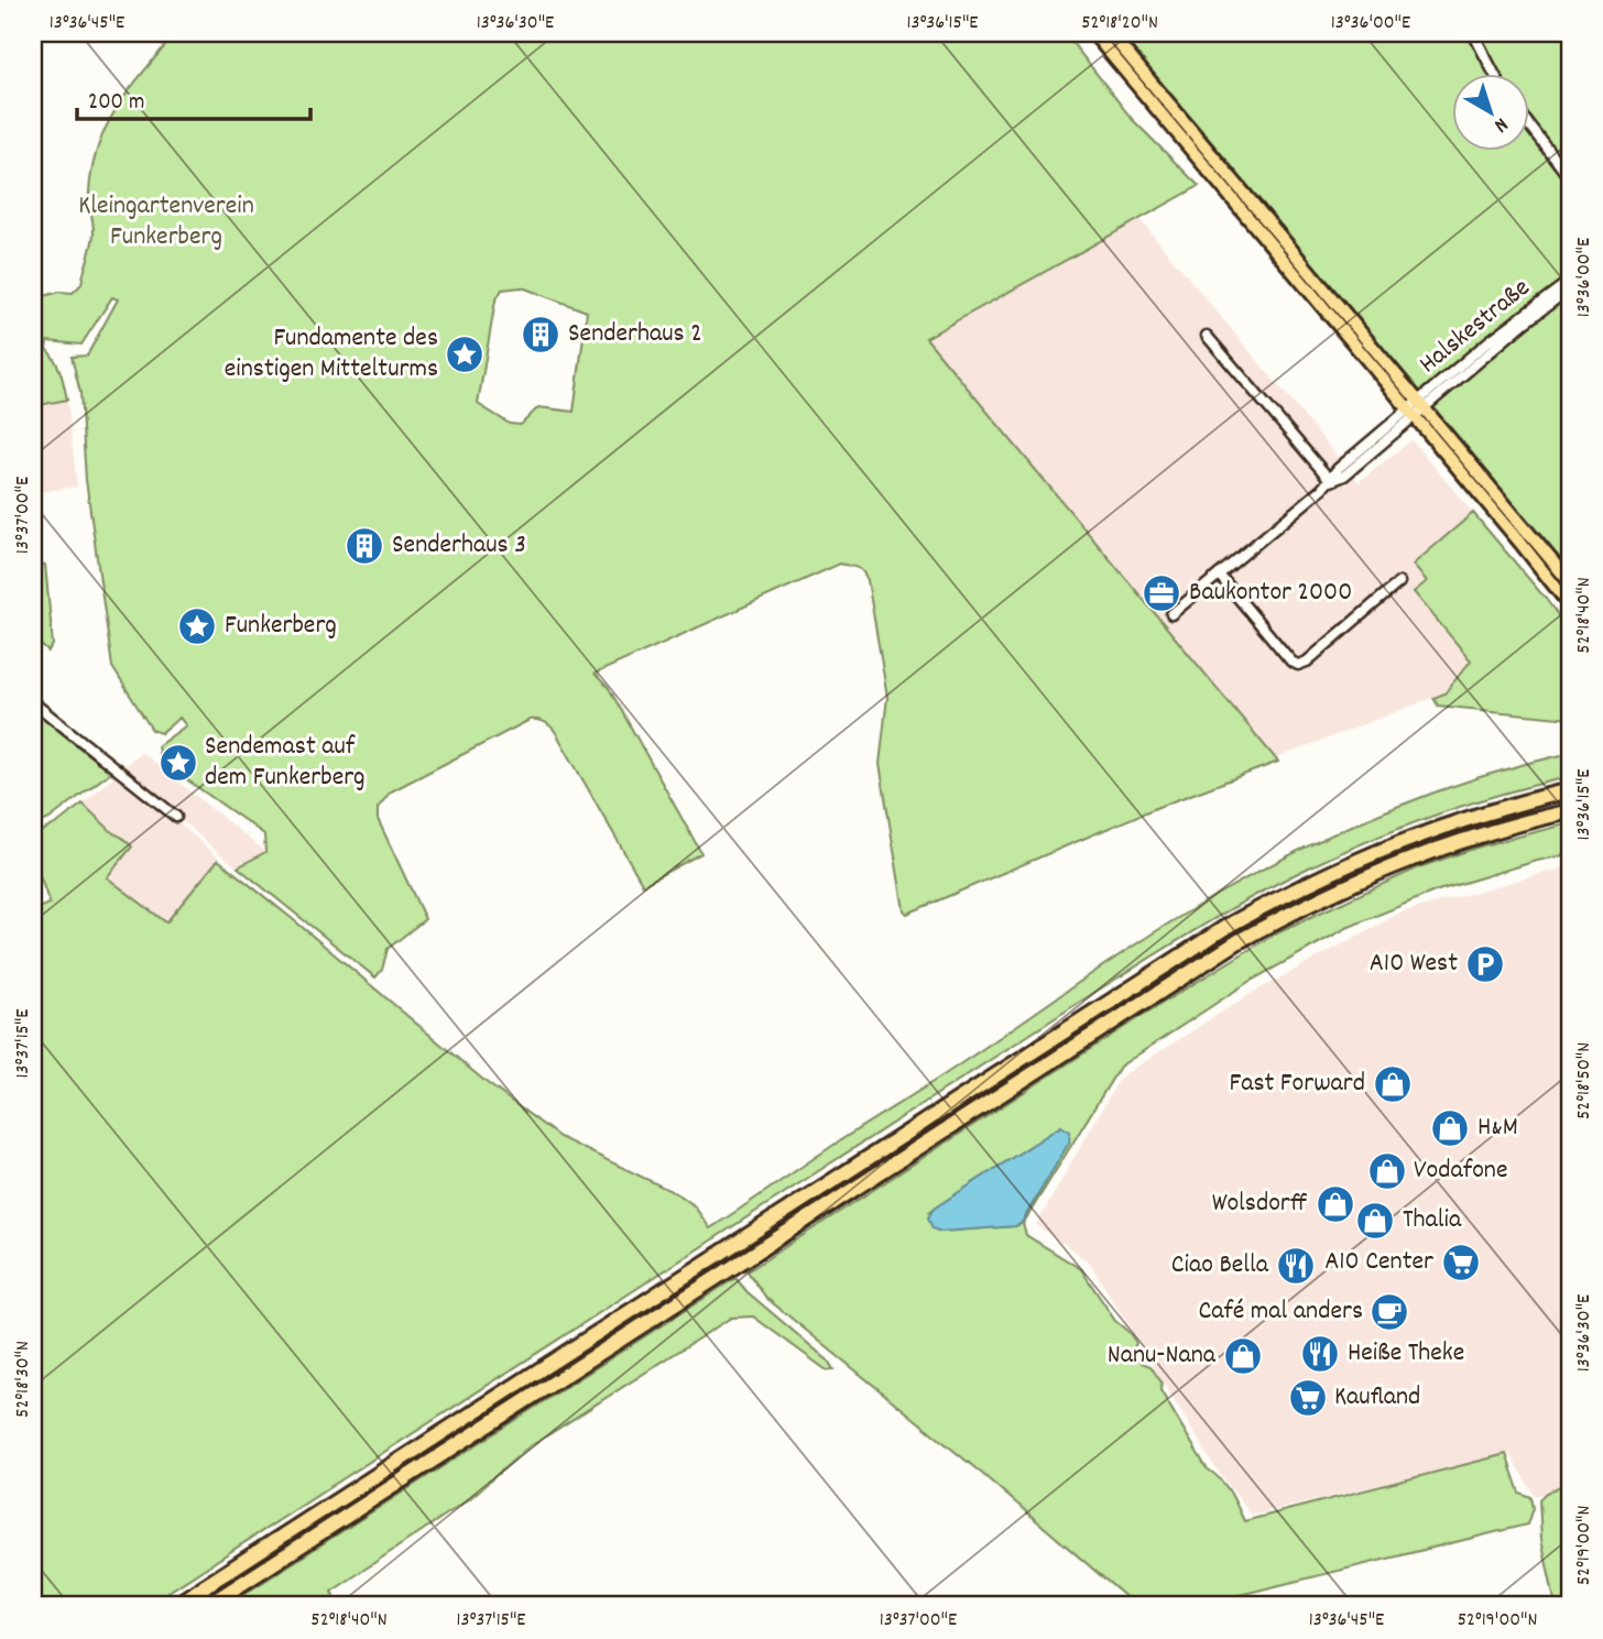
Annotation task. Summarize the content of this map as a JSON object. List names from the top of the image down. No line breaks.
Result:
{"streets":{"street":["Halskestraße"]},"parks":["Kleingartenverein Funkerberg"],"places":{"building":["Senderhaus 2","Senderhaus 3"],"place":["Fundamente des einstigen Mittelturms","Funkerberg","Sendemast auf dem Funkerberg"],"office":["Baukontor 2000"],"parking":["A10 West"],"shop":["Fast Forward","H&M","Vodafone","Wolsdorff","Thalia","Nanu-Nana"],"supermarket":["A10 Center","Kaufland"],"restaurant":["Ciao Bella","Heiße Theke"],"cafe":["Café mal anders"]},"scale_bar":"200 m","north":"bottom right","coordinates":["13°36'45\"E","13°36'30\"E","13°36'15\"E","52°18'20\"N","13°36'00\"E","13°37'00\"E","52°18'40\"N","13°37'15\"E","52°18'50\"N","52°18'30\"N","52°19'00\"N"]}
